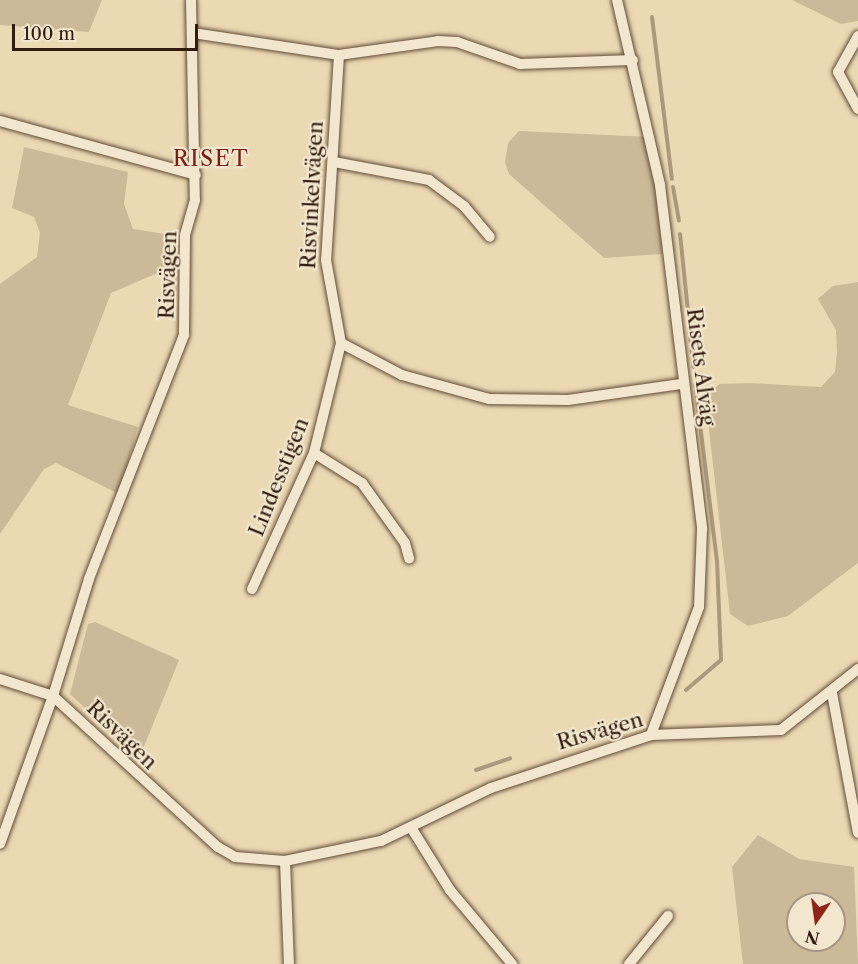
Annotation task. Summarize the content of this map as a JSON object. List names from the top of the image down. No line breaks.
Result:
{"streets":{"street":["Risvinkelvägen","Risvägen","Risets Alväg","Lindesstigen"]},"crossings":[["Risvinkelvägen","Lindesstigen"],["Risvägen","Risets Alväg"]],"districts":["RISET"],"scale_bar":"100 m","north":"bottom"}
